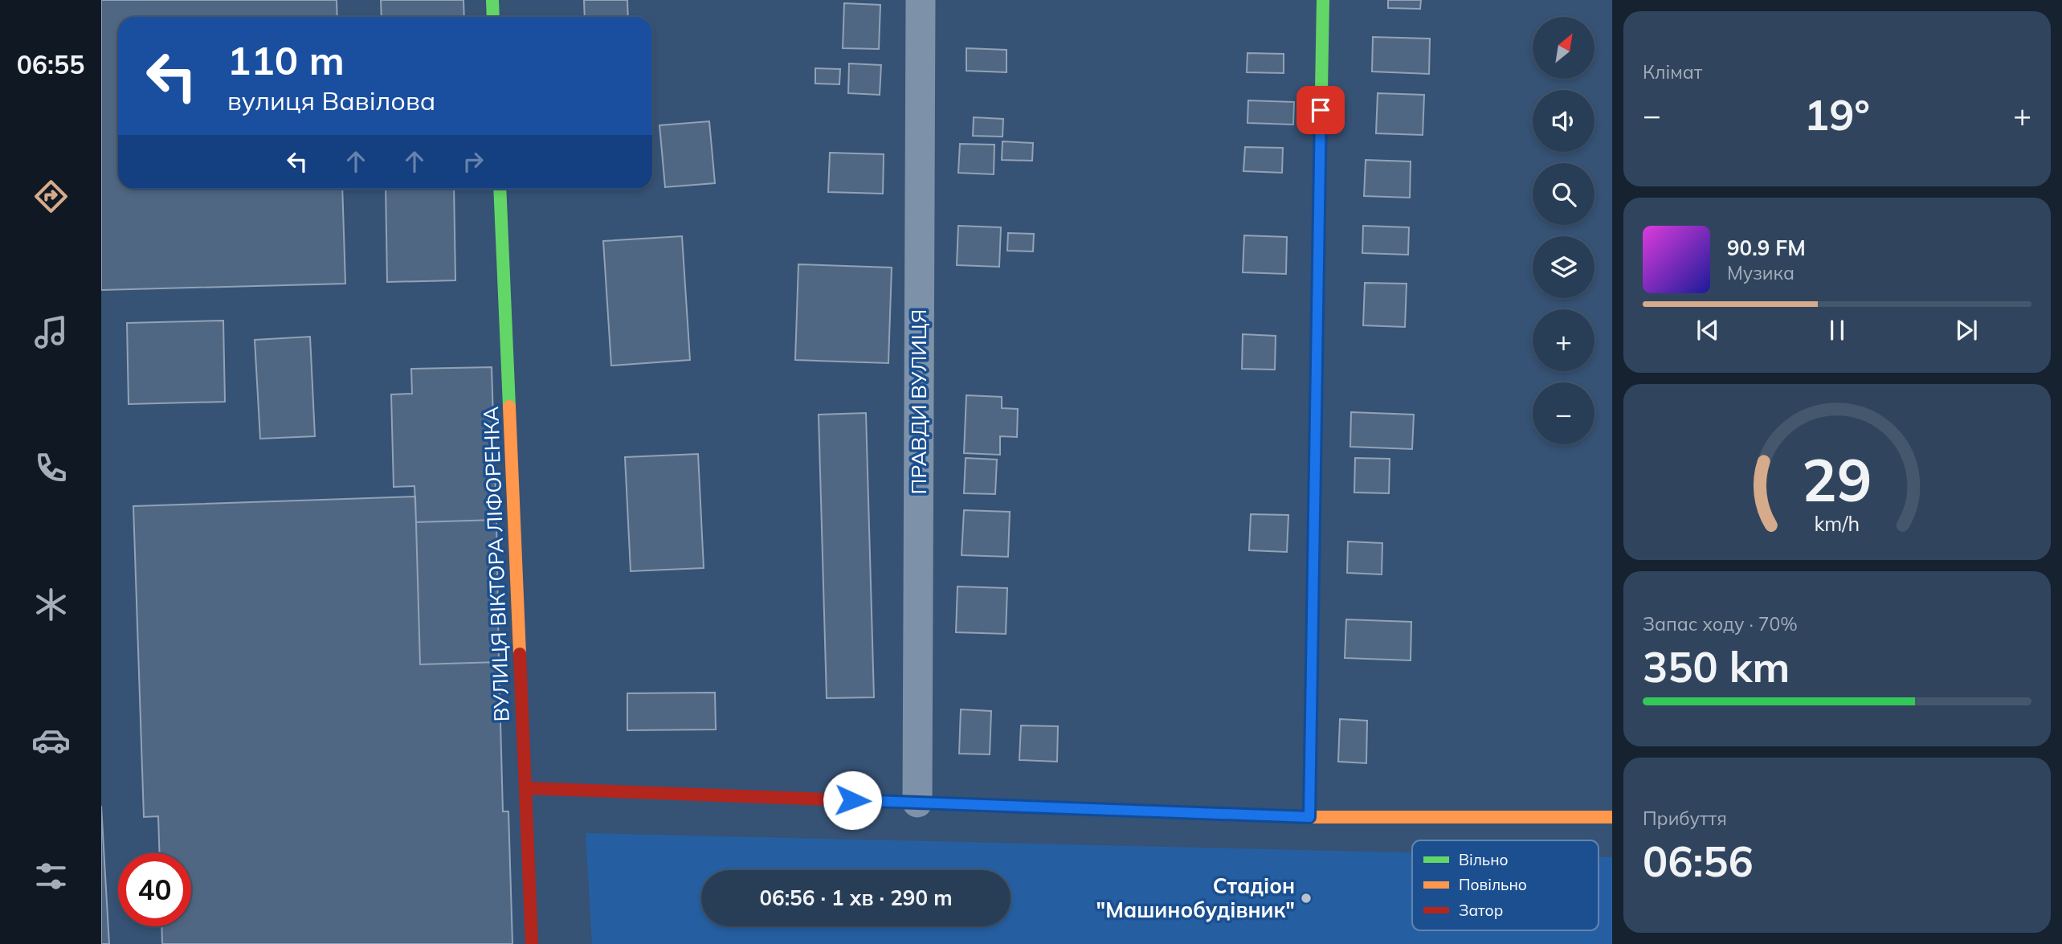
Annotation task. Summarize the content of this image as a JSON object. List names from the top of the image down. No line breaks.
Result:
{"streets":{"street":["ПРАВДИ ВУЛИЦЯ","ВУЛИЦЯ ВІКТОРА ЛІФОРЕНКА"]},"places":["Стадіон \"Машинобудівник\""],"legend":["Вільно","Повільно","Затор"],"north":"top right","page":{"tabs":"06:55","tile":["Клімат",["Запас ходу · 70%","350 km"],["Прибуття","06:56"]],"map_buttons":["+","−"],"turn":["110 m","вулиця Вавілова"],"heat":["−","19°","+"],"song":["90.9 FM","Музика"],"limit":"40","trip":"06:56 · 1 хв · 290 m","gauge":["29","km/h"]}}
